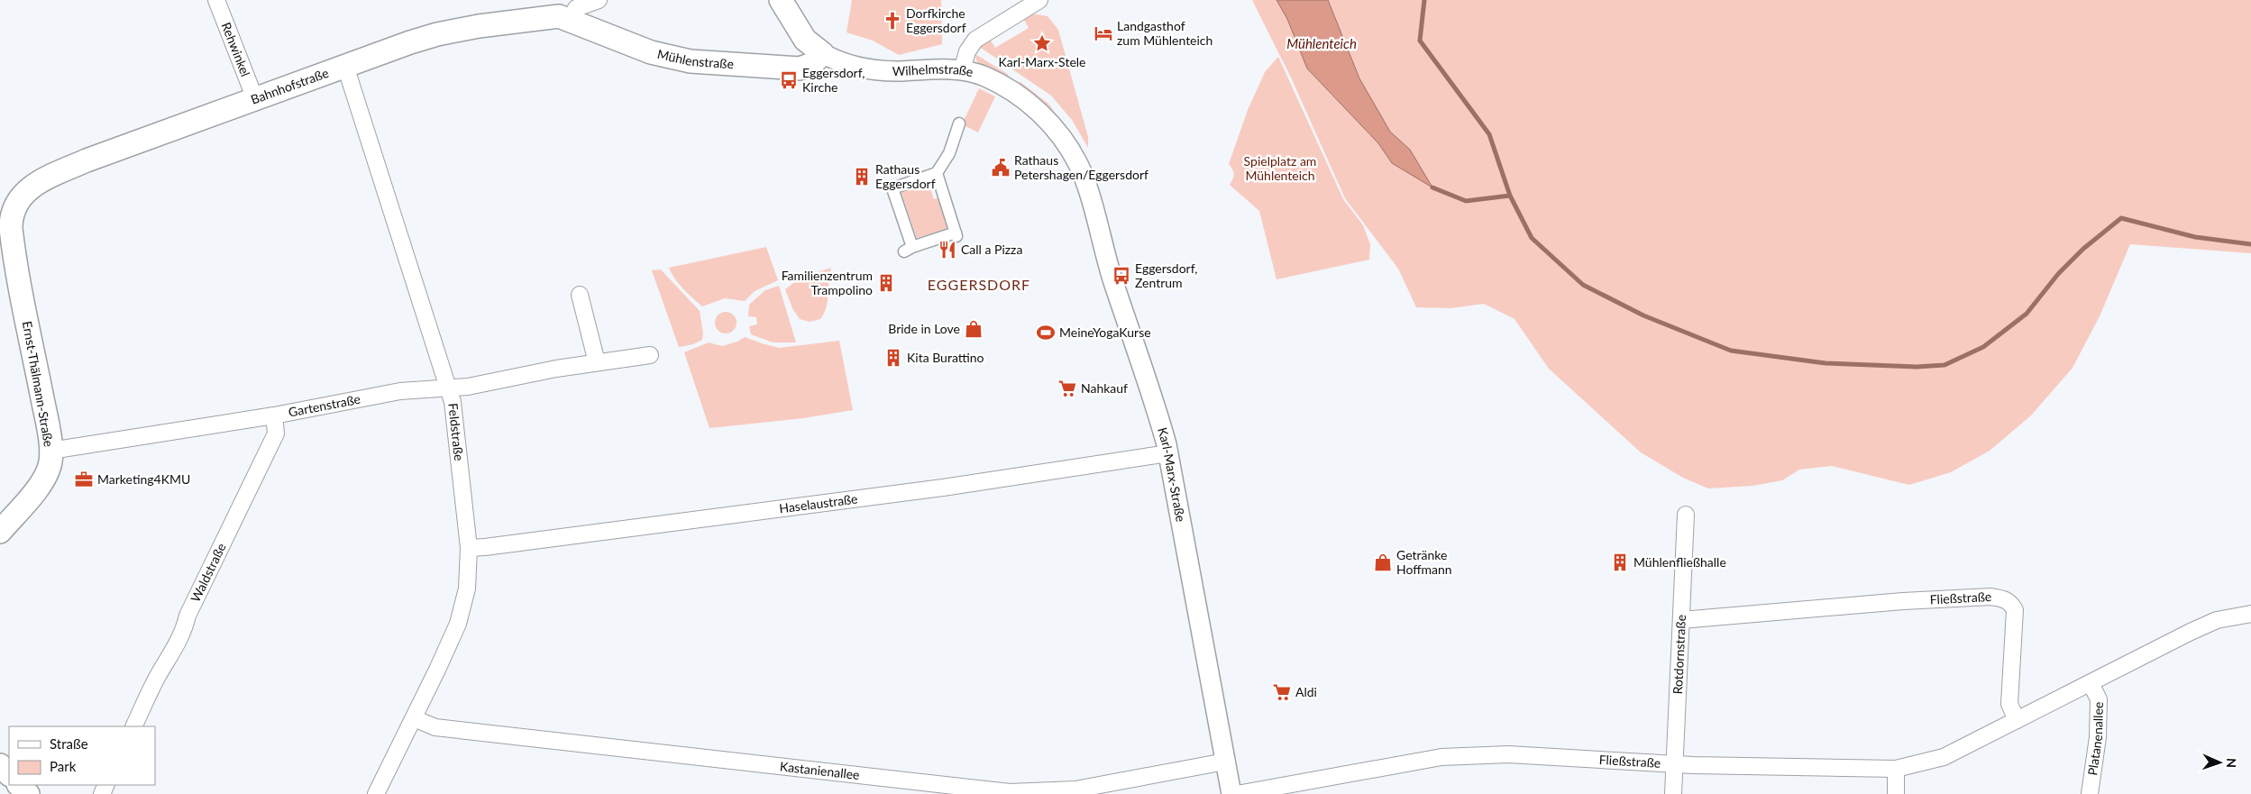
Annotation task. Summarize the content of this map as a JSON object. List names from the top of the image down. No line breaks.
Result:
{"streets":{"main road":["Mühlenstraße","Wilhelmstraße","Bahnhofstraße","Ernst-Thälmann-Straße"],"street":["Rehwinkel","Gartenstraße","Feldstraße","Karl-Marx-Straße","Haselaustraße","Waldstraße","Fließstraße","Rotdornstraße","Platanenallee","Kastanienallee"]},"crossings":[["Rehwinkel","Bahnhofstraße"],["Mühlenstraße","Wilhelmstraße"],["Mühlenstraße","Bahnhofstraße"],["Wilhelmstraße","Karl-Marx-Straße"],["Bahnhofstraße","Ernst-Thälmann-Straße"],["Bahnhofstraße","Feldstraße"],["Ernst-Thälmann-Straße","Gartenstraße"],["Gartenstraße","Feldstraße"],["Gartenstraße","Waldstraße"],["Feldstraße","Haselaustraße"],["Feldstraße","Kastanienallee"],["Karl-Marx-Straße","Haselaustraße"],["Karl-Marx-Straße","Kastanienallee"],["Fließstraße","Rotdornstraße"],["Fließstraße","Platanenallee"]],"districts":["EGGERSDORF"],"water":["Mühlenteich"],"parks":["Spielplatz am Mühlenteich"],"places":{"church":["Dorfkirche Eggersdorf"],"hotel":["Landgasthof zum Mühlenteich"],"place":["Karl-Marx-Stele"],"bus stop":["Eggersdorf, Kirche","Eggersdorf, Zentrum"],"public building":["Rathaus Petershagen/Eggersdorf"],"building":["Rathaus Eggersdorf","Familienzentrum Trampolino","Kita Burattino","Mühlenfließhalle"],"restaurant":["Call a Pizza"],"shop":["Bride in Love","Getränke Hoffmann"],"sports":["MeineYogaKurse"],"supermarket":["Nahkauf","Aldi"],"office":["Marketing4KMU"]},"legend":["Straße","Park"],"north":"right"}
